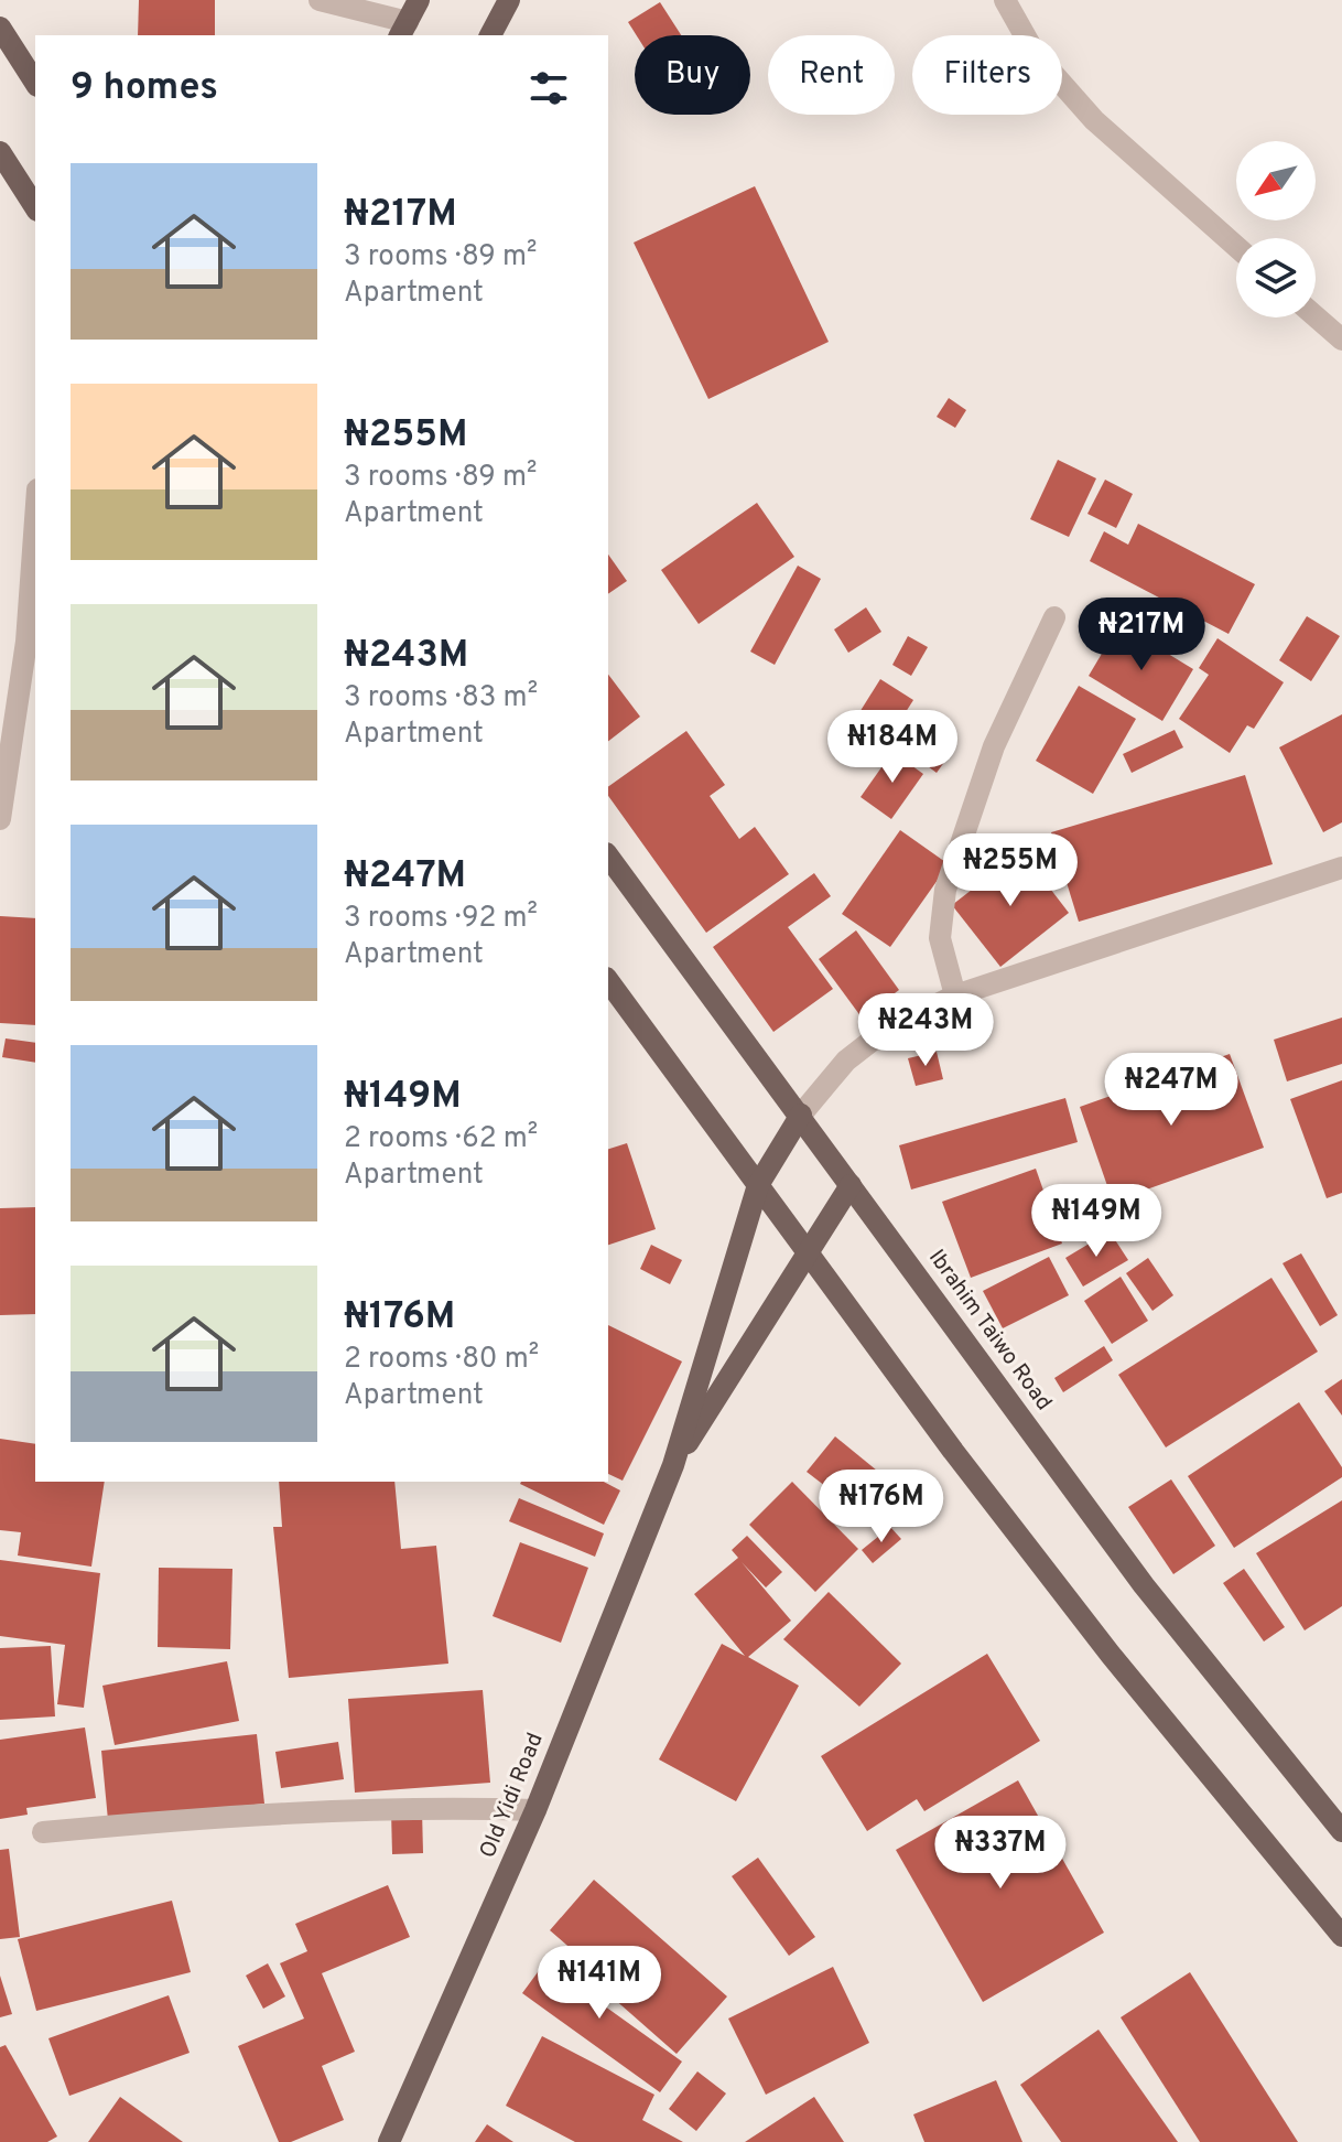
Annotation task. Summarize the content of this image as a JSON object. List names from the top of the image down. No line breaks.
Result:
{"streets":{"main road":["Ibrahim Taiwo Road","Old Yidi Road"]},"crossings":[["Ibrahim Taiwo Road","Old Yidi Road"]],"north":"bottom left","page":{"chip":["Buy","Rent","Filters"],"heading":"9 homes","list":[{"name":"₦217M","note":"3 rooms · 89 m² · Apartment"},{"name":"₦255M","note":"3 rooms · 89 m² · Apartment"},{"name":"₦243M","note":"3 rooms · 83 m² · Apartment"},{"name":"₦247M","note":"3 rooms · 92 m² · Apartment"},{"name":"₦149M","note":"2 rooms · 62 m² · Apartment"},{"name":"₦176M","note":"2 rooms · 80 m² · Apartment"}],"price":["₦217M","₦184M","₦255M","₦243M","₦247M","₦149M","₦176M","₦337M","₦141M"]}}
